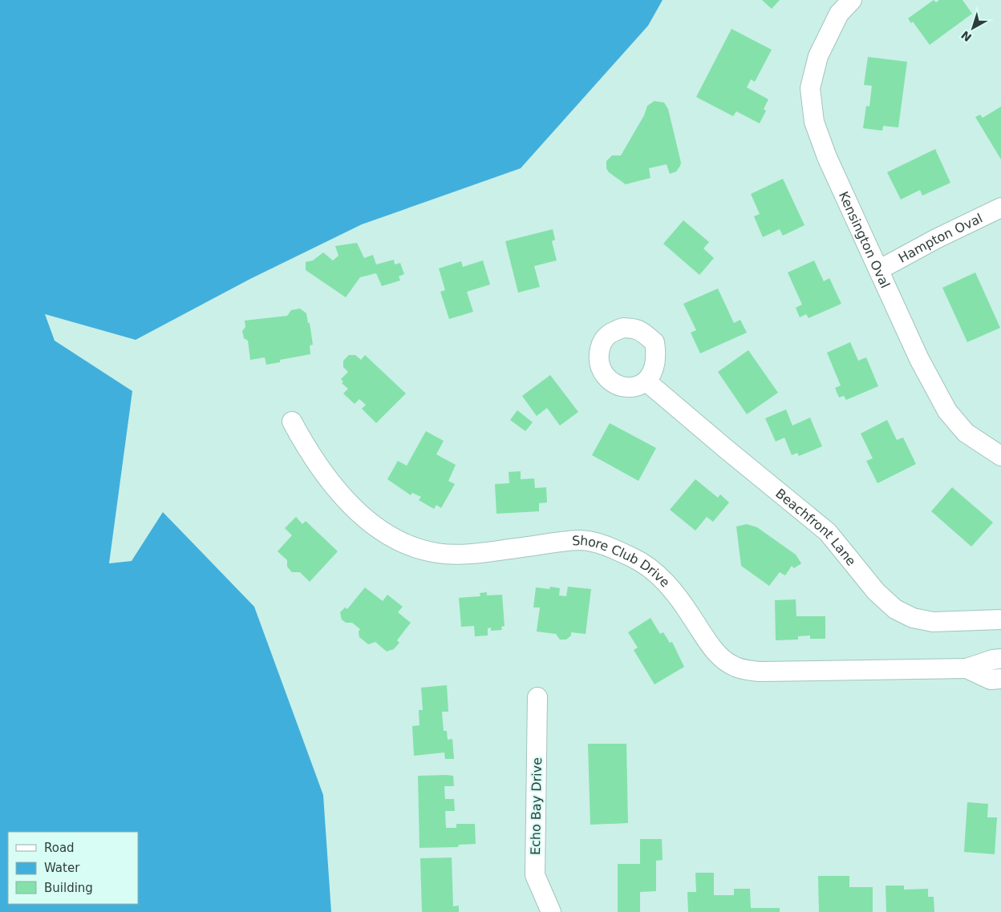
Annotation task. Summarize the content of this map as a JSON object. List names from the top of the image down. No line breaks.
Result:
{"streets":{"street":["Hampton Oval","Kensington Oval","Beachfront Lane","Shore Club Drive","Echo Bay Drive"]},"crossings":[["Hampton Oval","Kensington Oval"]],"legend":["Road","Water","Building"],"north":"bottom left"}
